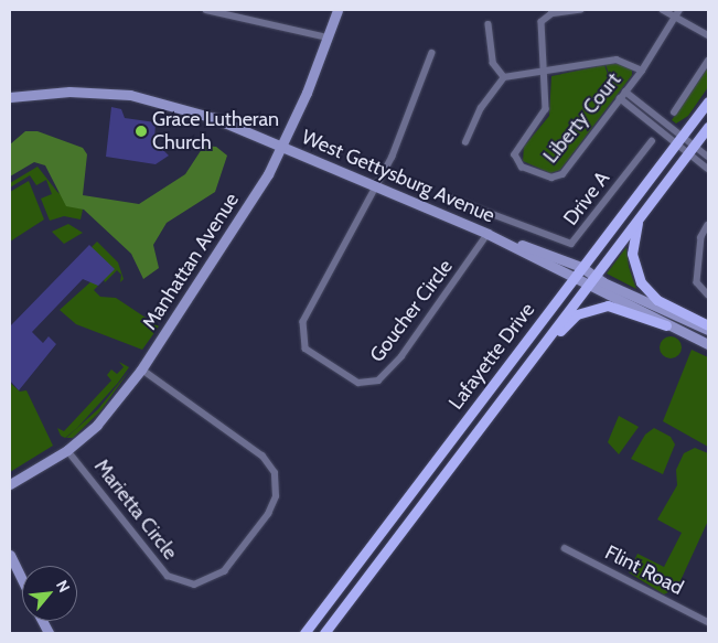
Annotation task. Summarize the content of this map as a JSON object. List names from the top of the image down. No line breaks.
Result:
{"streets":{"main road":["Lafayette Drive"],"street":["Liberty Court","West Gettysburg Avenue","Drive A","Manhattan Avenue","Goucher Circle","Marietta Circle","Flint Road"]},"crossings":[["West Gettysburg Avenue","Manhattan Avenue"],["West Gettysburg Avenue","Goucher Circle"],["West Gettysburg Avenue","Lafayette Drive"],["Manhattan Avenue","Marietta Circle"]],"places":["Grace Lutheran Church"],"north":"top right"}
